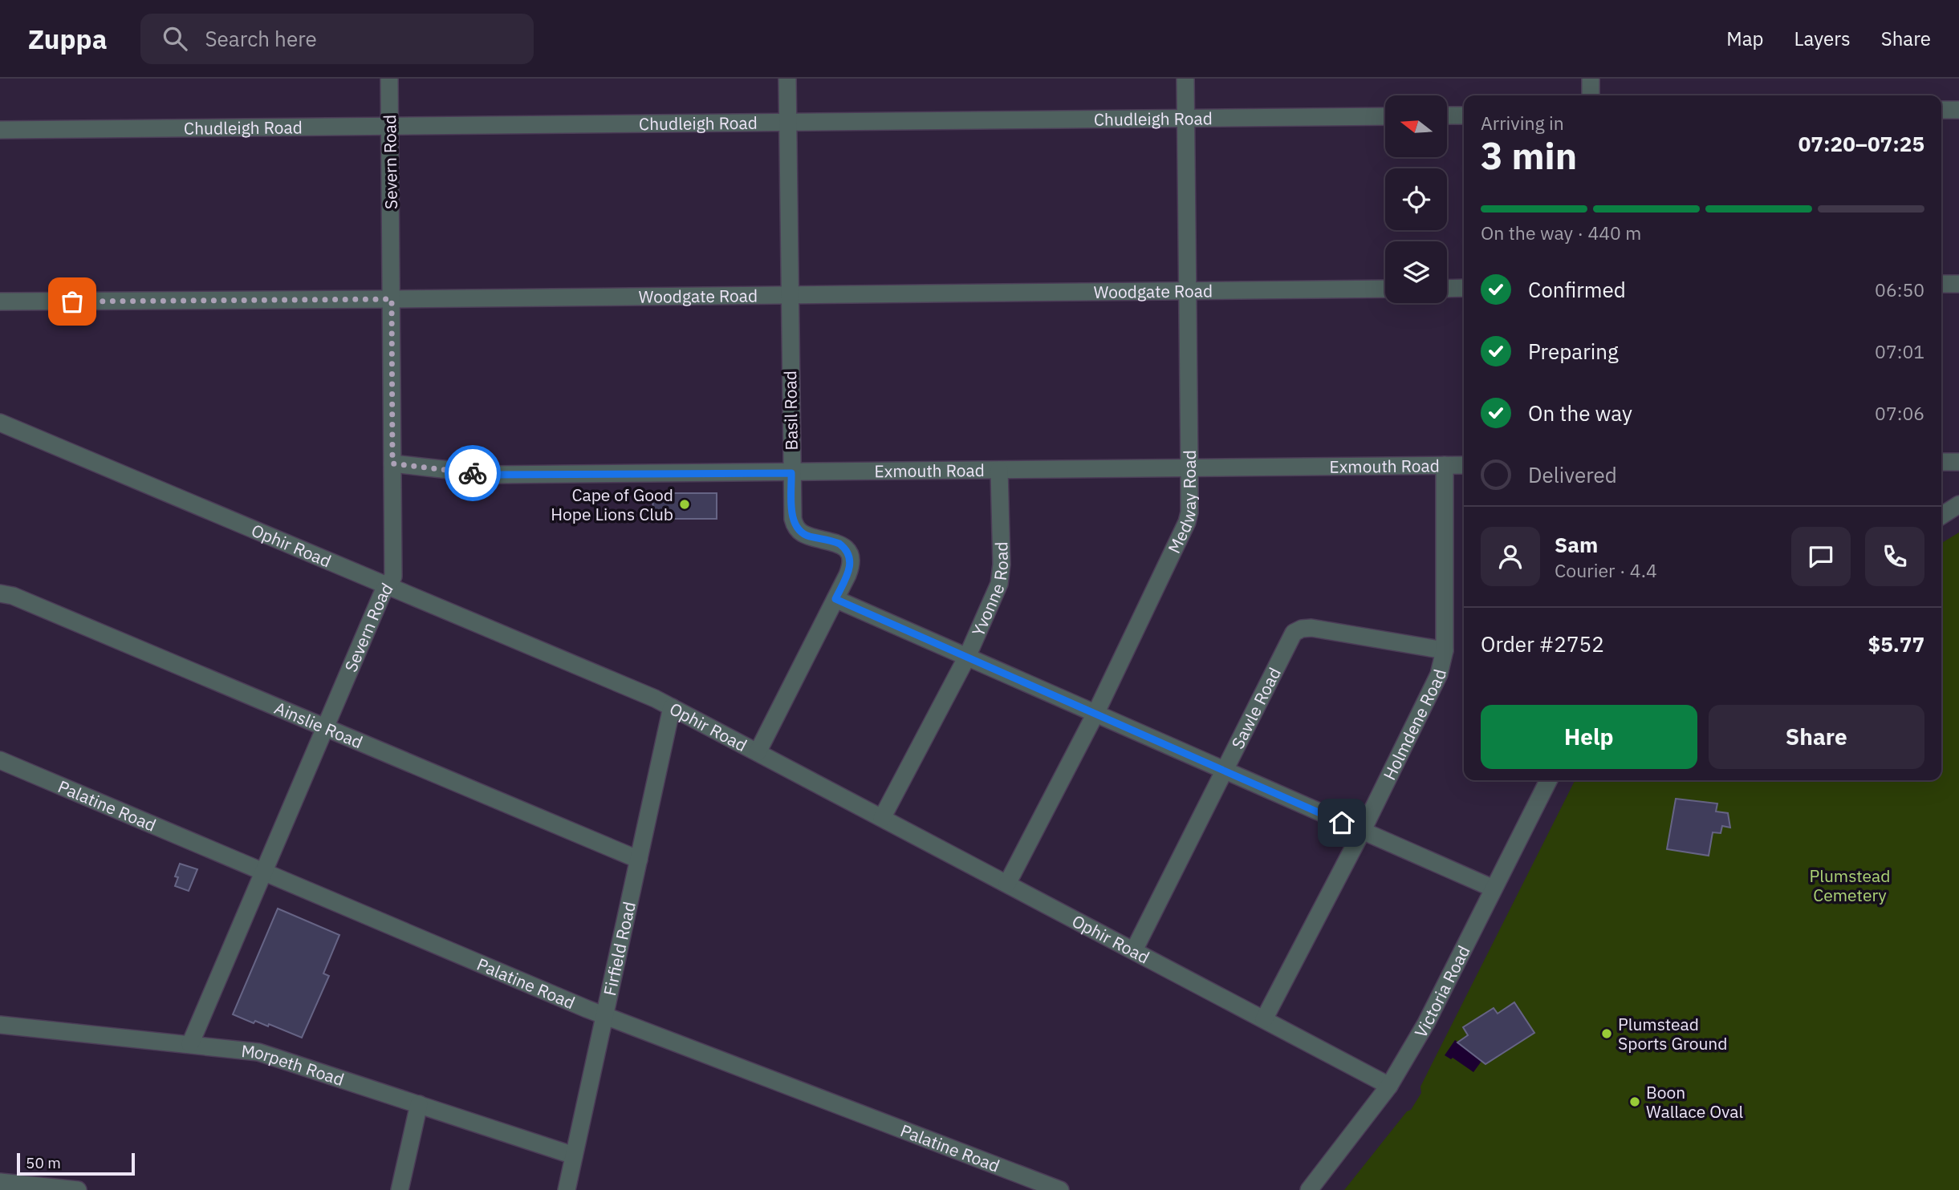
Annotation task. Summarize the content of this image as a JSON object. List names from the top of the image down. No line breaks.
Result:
{"streets":{"street":["Chudleigh Road","Severn Road","Woodgate Road","Basil Road","Exmouth Road","Medway Road","Ophir Road","Yvonne Road","Sawle Road","Holmdene Road","Ainslie Road","Palatine Road","Firfield Road","Victoria Road","Morpeth Road"]},"crossings":[["Chudleigh Road","Severn Road"],["Chudleigh Road","Basil Road"],["Chudleigh Road","Medway Road"],["Severn Road","Woodgate Road"],["Severn Road","Exmouth Road"],["Severn Road","Ophir Road"],["Severn Road","Ainslie Road"],["Severn Road","Palatine Road"],["Severn Road","Morpeth Road"],["Woodgate Road","Basil Road"],["Woodgate Road","Medway Road"],["Basil Road","Exmouth Road"],["Basil Road","Ophir Road"],["Exmouth Road","Medway Road"],["Exmouth Road","Yvonne Road"],["Exmouth Road","Holmdene Road"],["Medway Road","Ophir Road"],["Ophir Road","Yvonne Road"],["Ophir Road","Sawle Road"],["Ophir Road","Holmdene Road"],["Ophir Road","Firfield Road"],["Ophir Road","Victoria Road"],["Sawle Road","Holmdene Road"],["Ainslie Road","Firfield Road"],["Palatine Road","Firfield Road"],["Firfield Road","Morpeth Road"]],"parks":["Plumstead Cemetery"],"places":["Cape of Good Hope Lions Club","Plumstead Sports Ground","Boon Wallace Oval"],"scale_bar":"50 m","north":"left","page":{"header":"Zuppa","search":"Search here","nav":["Map","Layers","Share"],"heading":["3 min","Arriving in","07:20–07:25"],"panel":["Sam","Courier · 4.4","Order #2752","$5.77"],"bar":"On the way · 440 m","list":[["Confirmed","06:50"],["Preparing","07:01"],["On the way","07:06"],"Delivered"],"buttons":["Help","Share"],"scale":"50 m"}}
